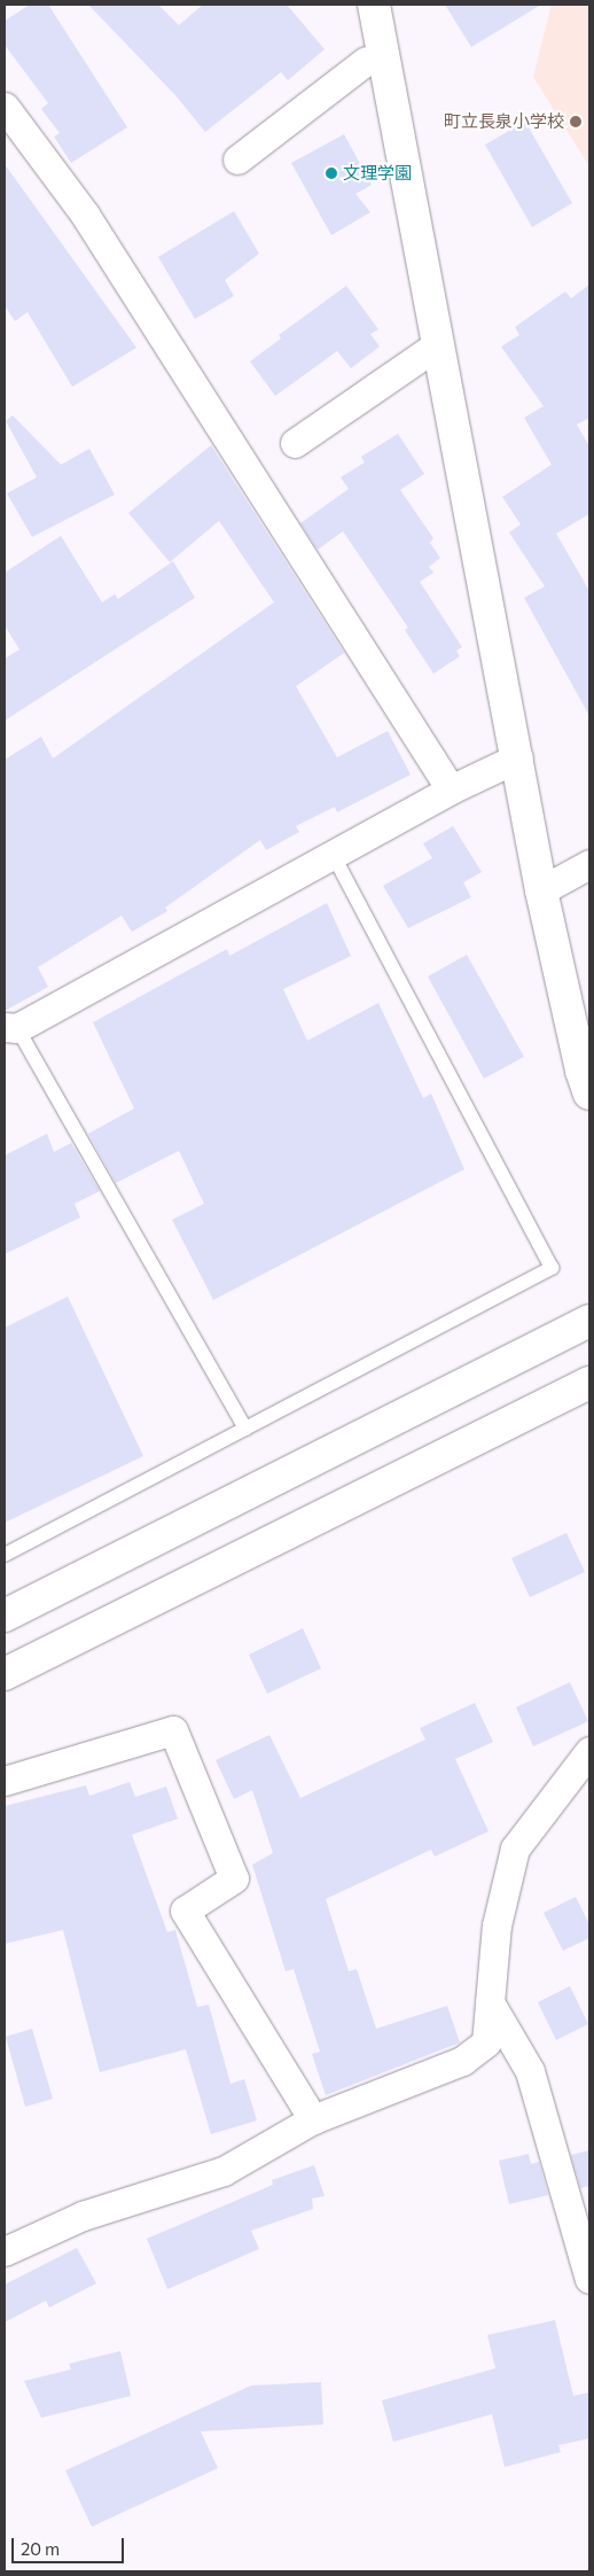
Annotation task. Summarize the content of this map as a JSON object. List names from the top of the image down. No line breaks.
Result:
{"places":["町立長泉小学校","文理学園"],"scale_bar":"20 m"}
